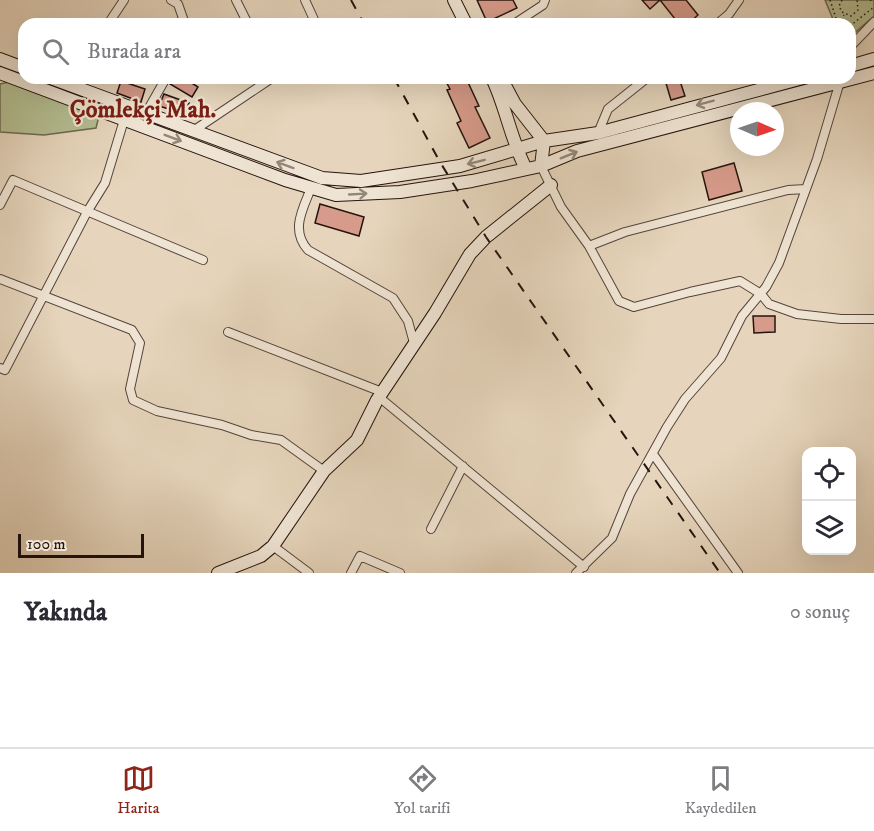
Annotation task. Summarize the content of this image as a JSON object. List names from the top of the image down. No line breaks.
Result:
{"districts":["Çömlekçi Mah."],"scale_bar":"100 m","north":"right","page":{"search":"Burada ara","scale":"100 m","heading":["Yakında","0 sonuç"],"nav":["Harita","Yol tarifi","Kaydedilen"]}}
